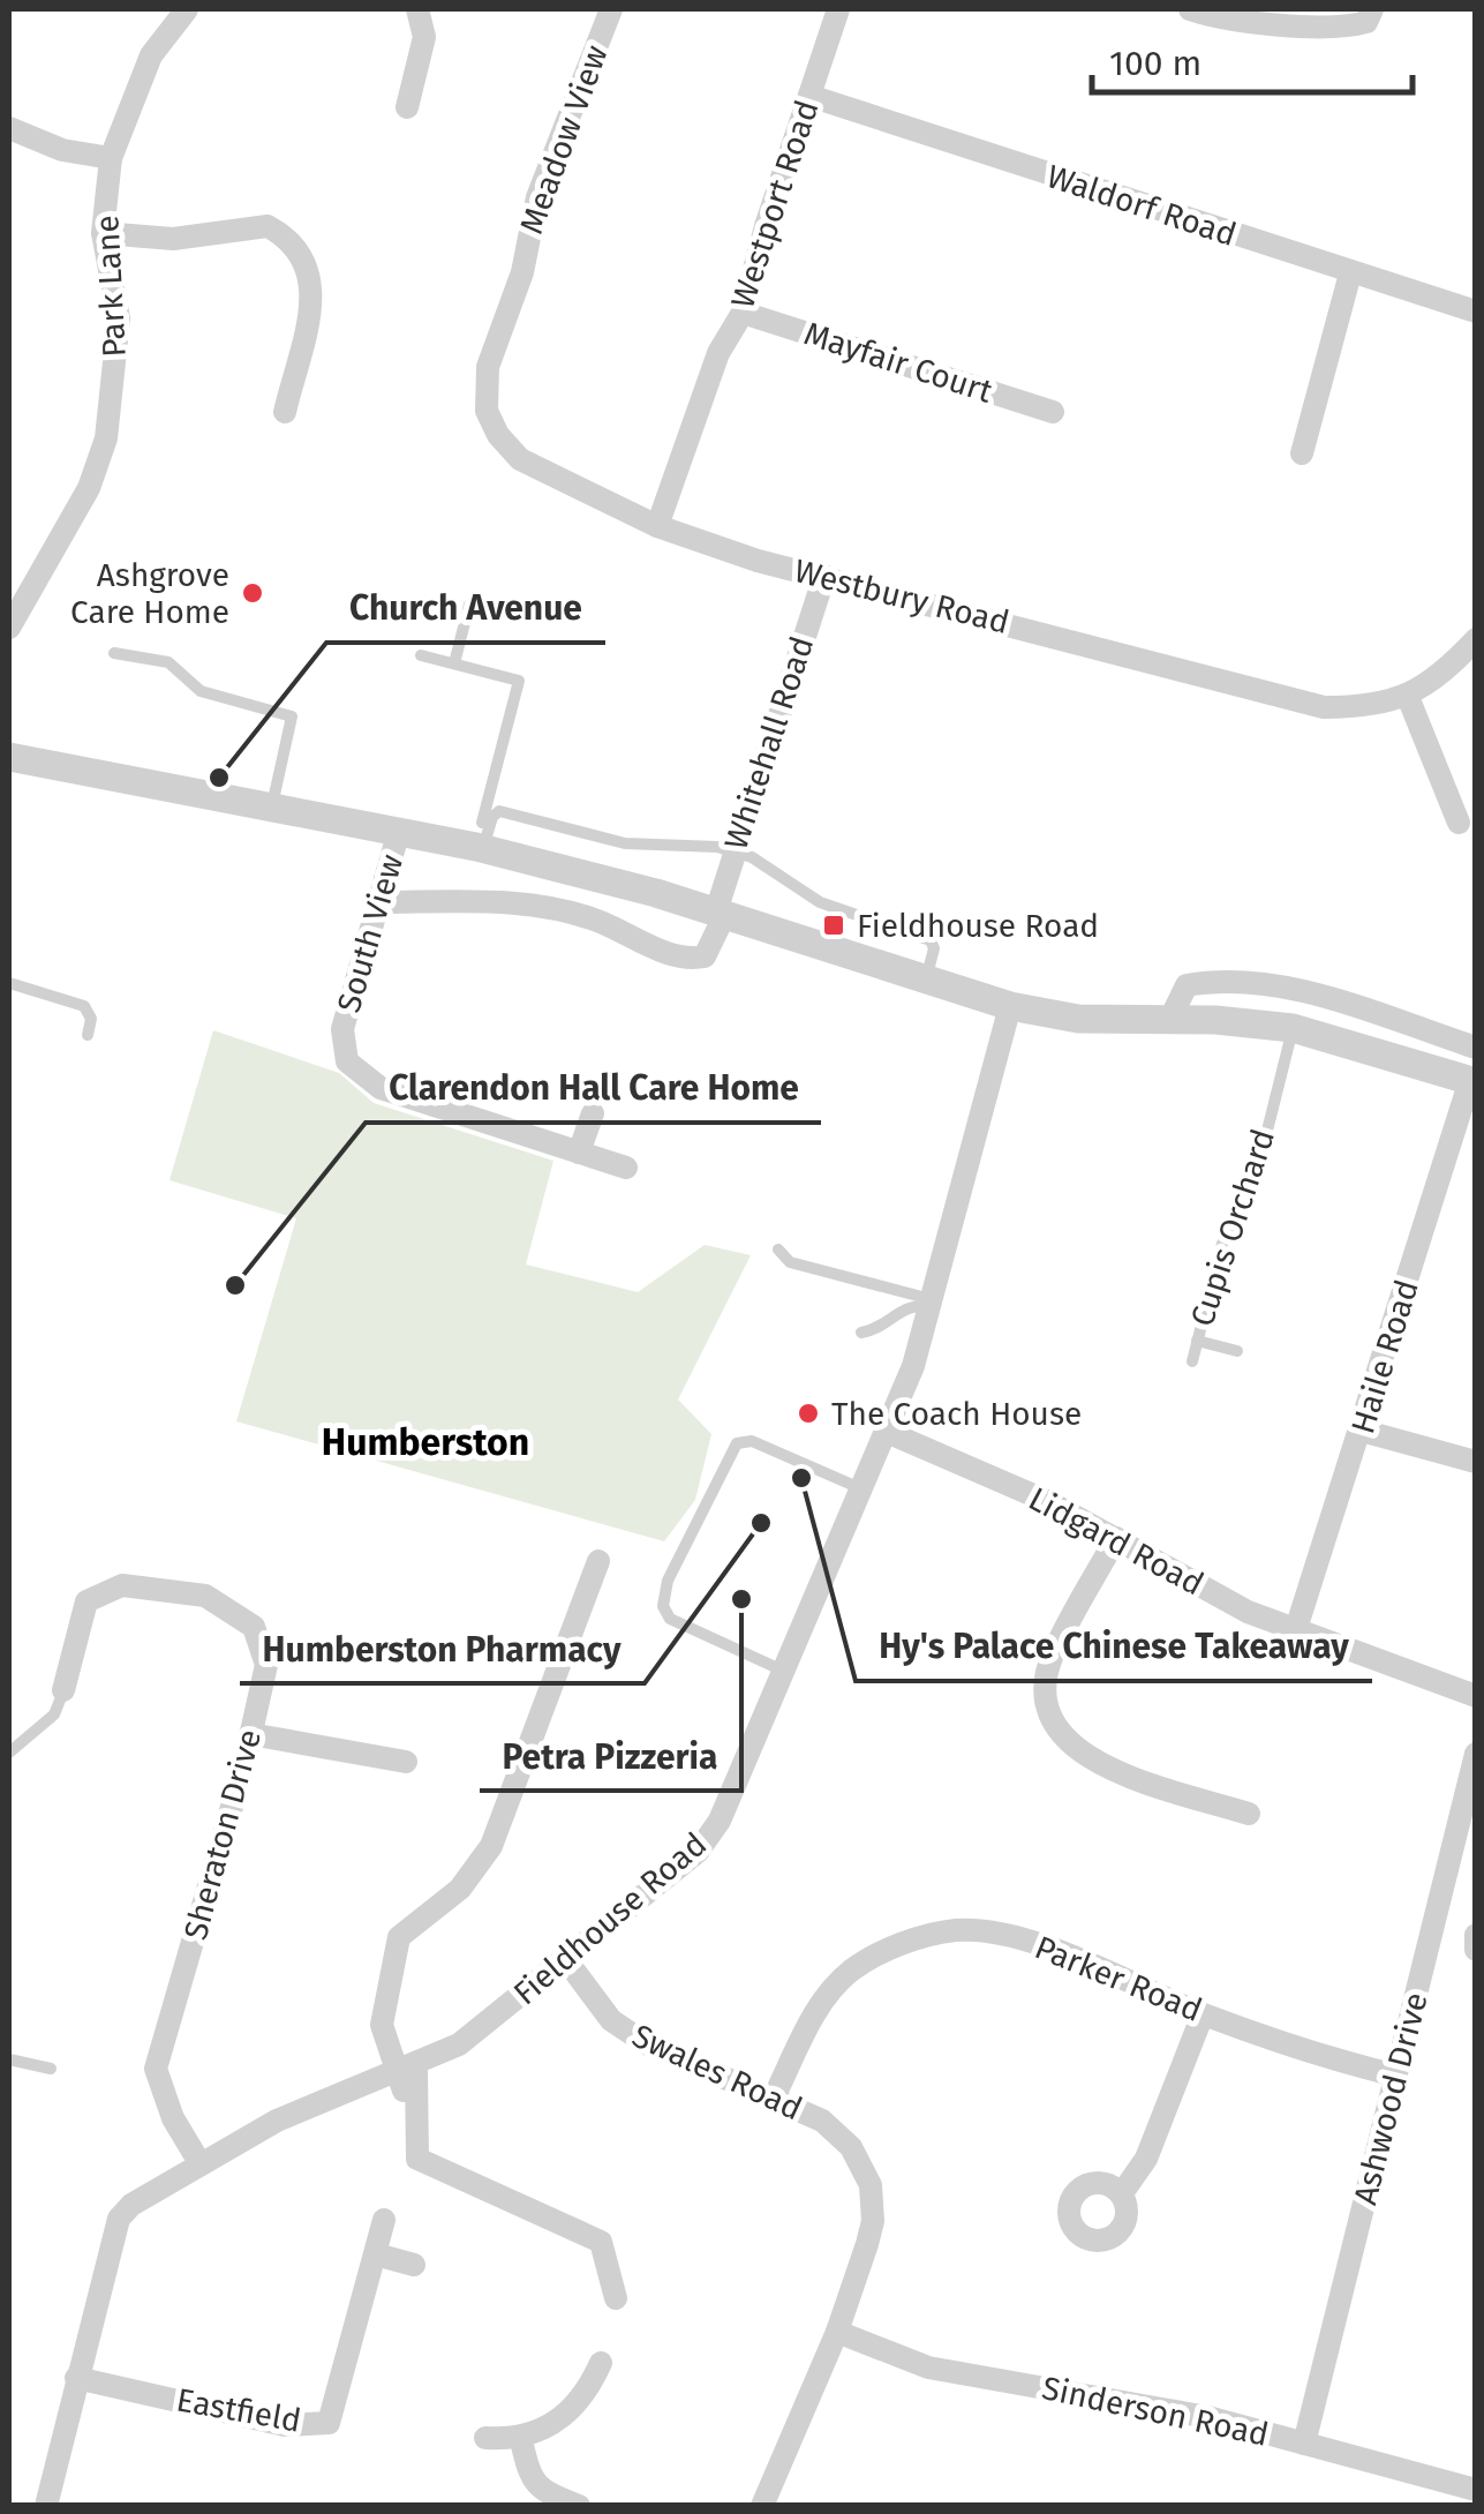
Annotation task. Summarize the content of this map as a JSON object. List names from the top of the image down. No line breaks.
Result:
{"streets":{"street":["Meadow View","Westport Road","Waldorf Road","Park Lane","Mayfair Court","Westbury Road","Whitehall Road","South View","Haile Road","Lidgard Road","Sheraton Drive","Fieldhouse Road","Parker Road","Swales Road","Ashwood Drive","Eastfield","Sinderson Road"],"lane":["Cupis Orchard"]},"crossings":[["Meadow View","Westbury Road"],["Westport Road","Waldorf Road"],["Westport Road","Mayfair Court"],["Westport Road","Westbury Road"],["Westbury Road","Whitehall Road"],["Whitehall Road","South View"],["Haile Road","Lidgard Road"],["Lidgard Road","Fieldhouse Road"],["Sheraton Drive","Fieldhouse Road"],["Fieldhouse Road","Swales Road"],["Fieldhouse Road","Eastfield"],["Parker Road","Swales Road"],["Parker Road","Ashwood Drive"],["Swales Road","Sinderson Road"],["Ashwood Drive","Sinderson Road"]],"districts":["Humberston"],"places":{"other":["Ashgrove Care Home","Church Avenue","Clarendon Hall Care Home","The Coach House","Hy's Palace Chinese Takeaway","Humberston Pharmacy","Petra Pizzeria"],"transit":["Fieldhouse Road"]},"scale_bar":"100 m"}
